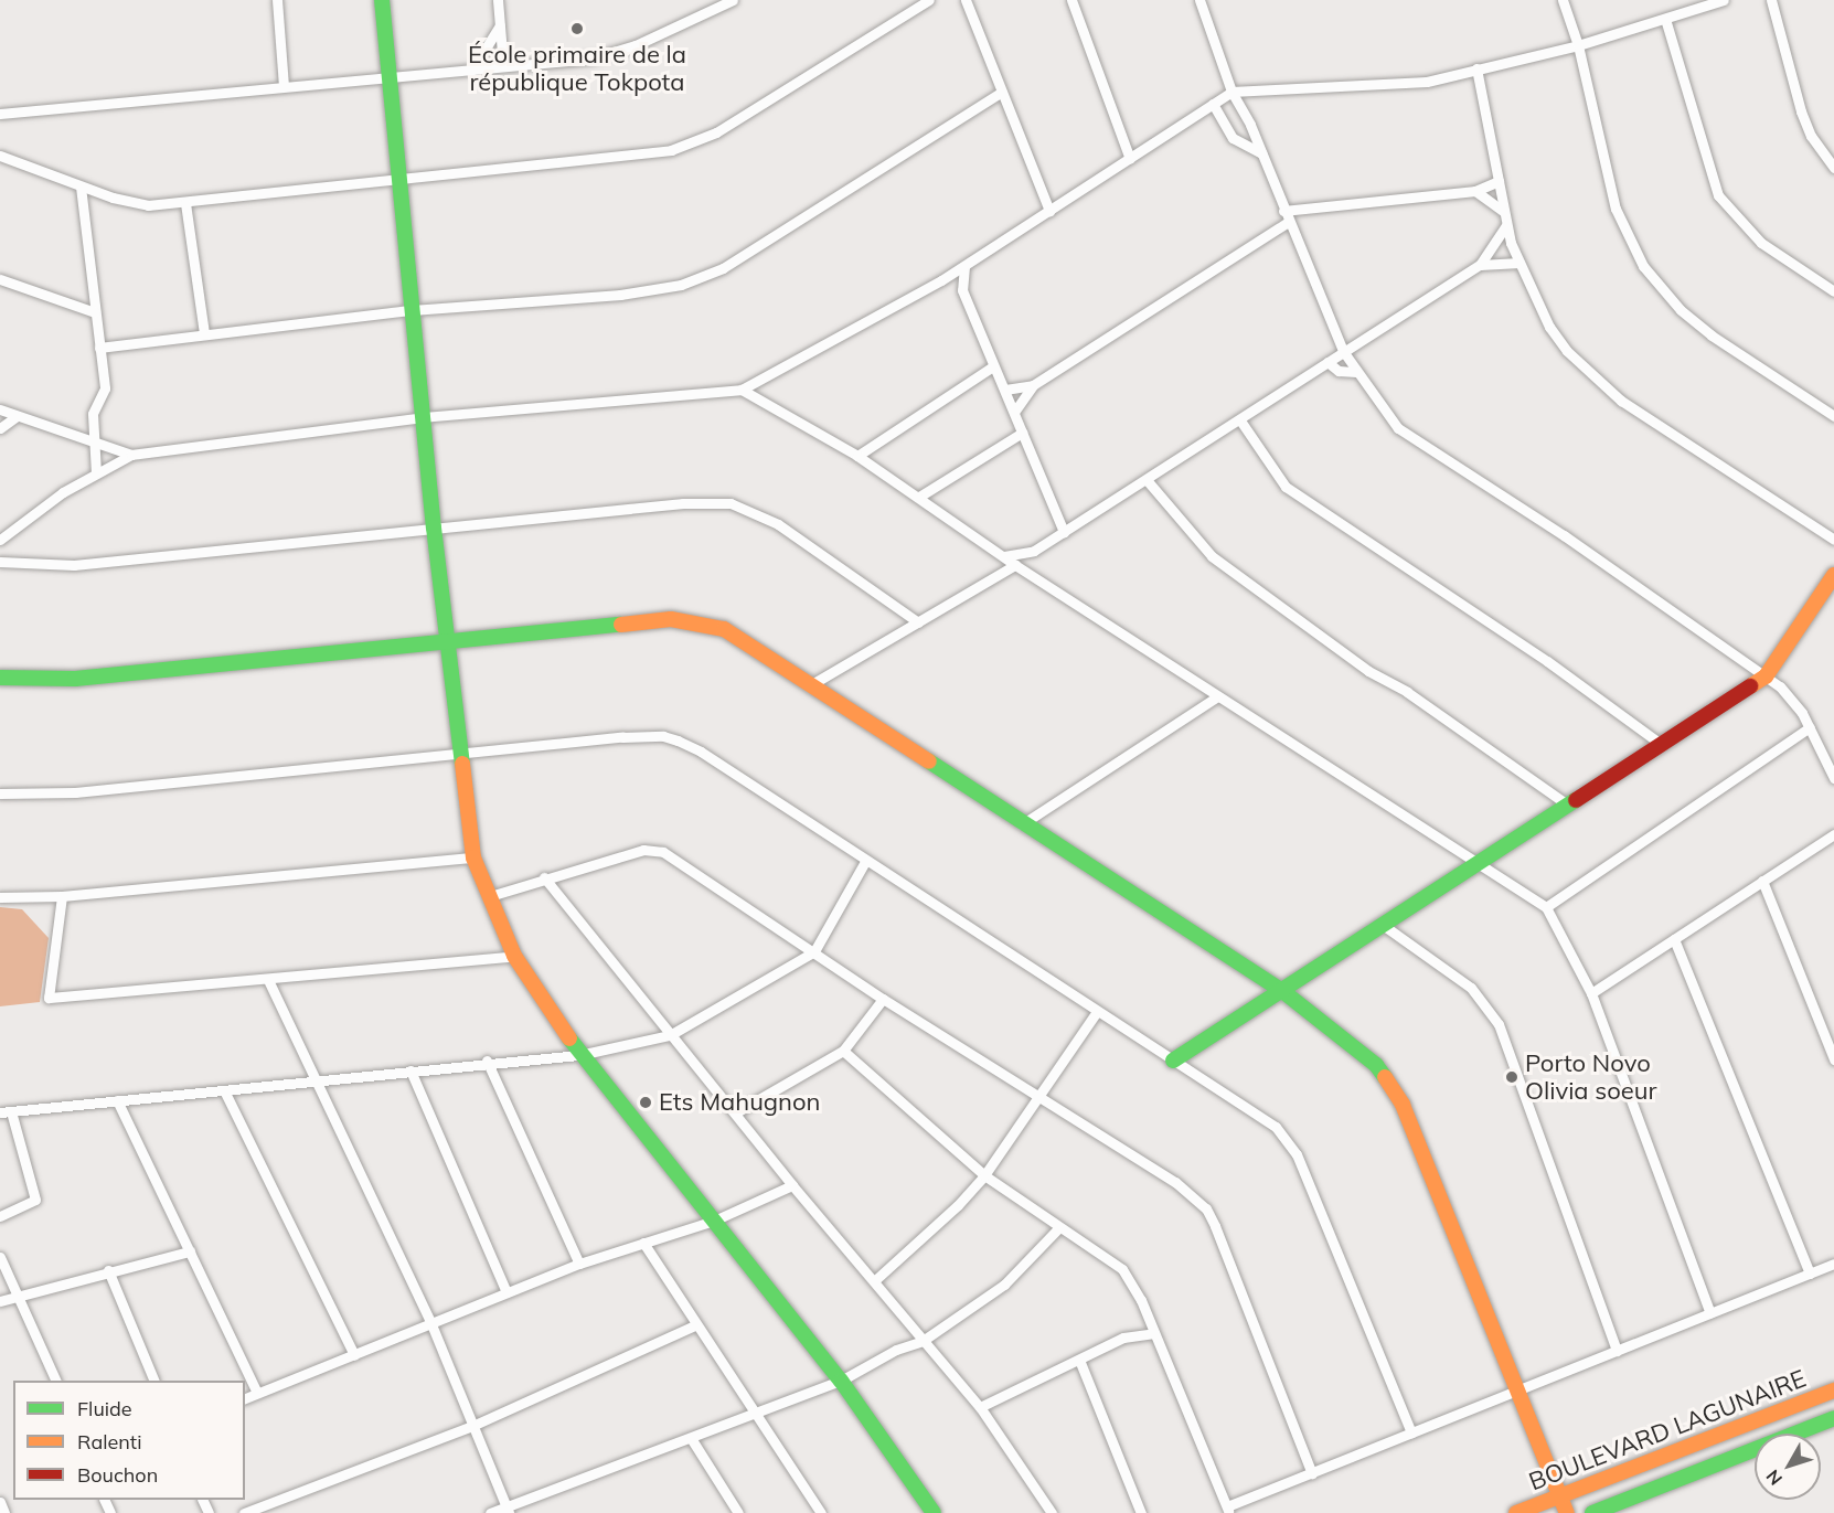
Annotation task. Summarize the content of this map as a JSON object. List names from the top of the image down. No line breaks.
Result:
{"streets":{"street":["BOULEVARD LAGUNAIRE"]},"places":["École primaire de la république Tokpota","Porto Novo Olivia soeur","Ets Mahugnon"],"legend":["Fluide","Ralenti","Bouchon"],"north":"bottom left"}
